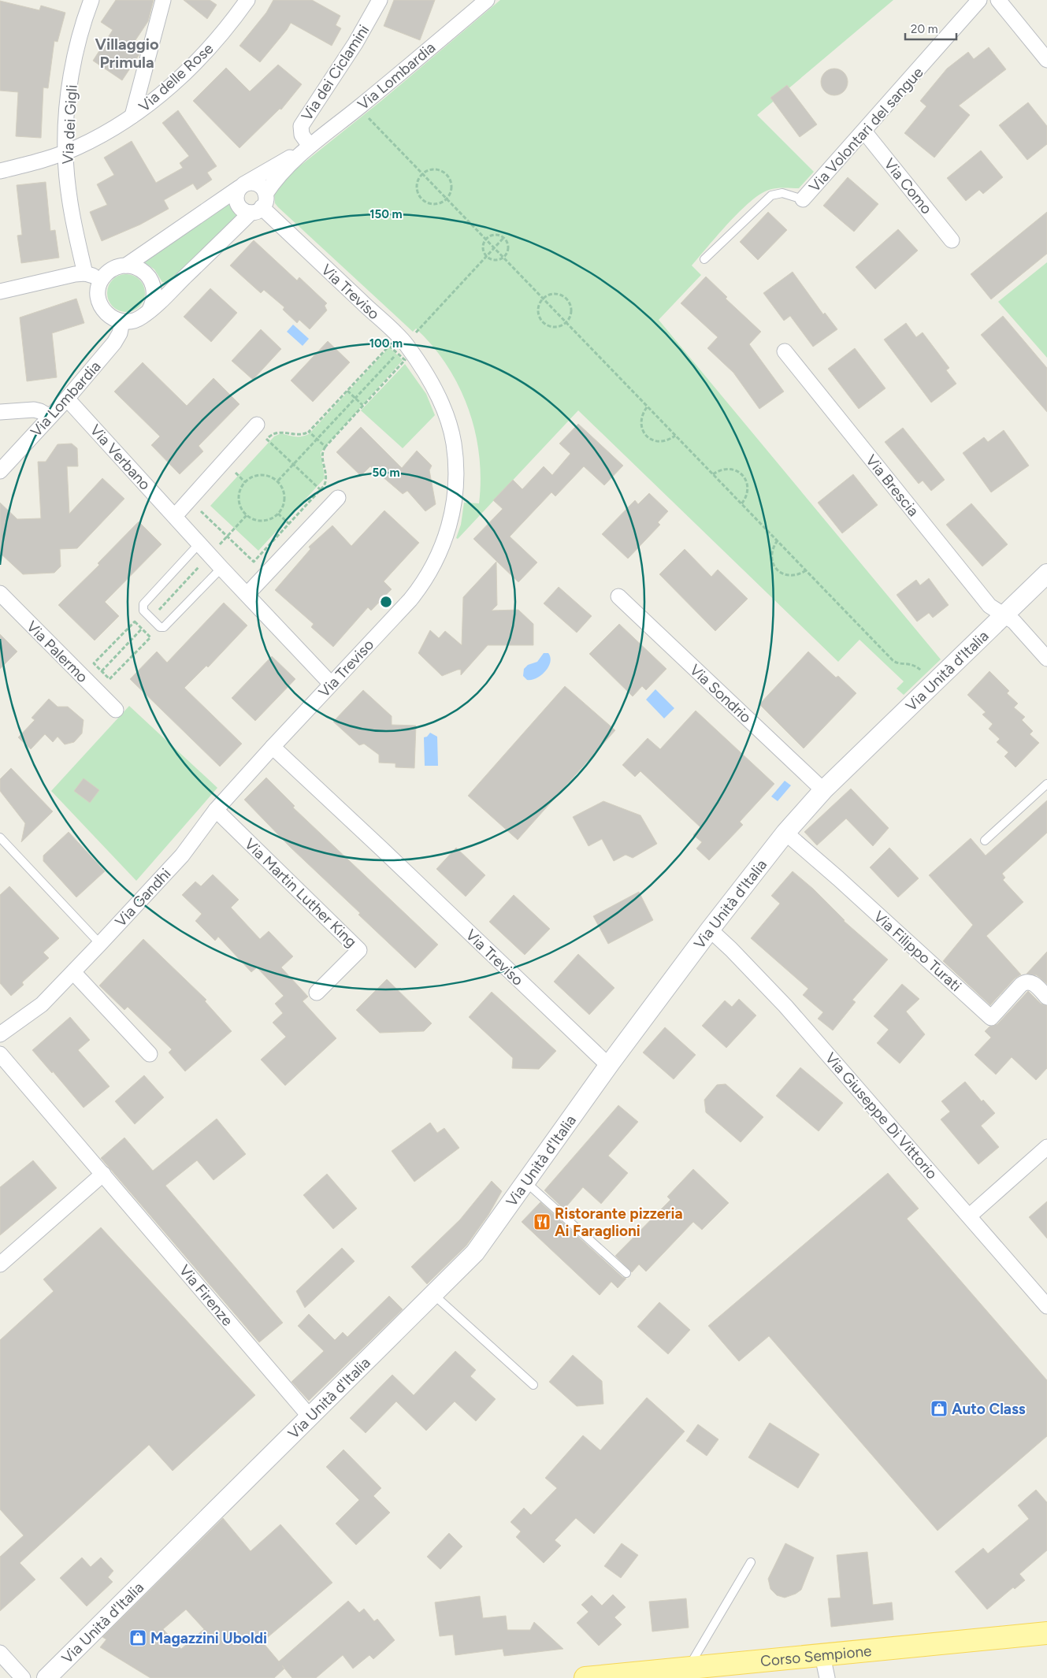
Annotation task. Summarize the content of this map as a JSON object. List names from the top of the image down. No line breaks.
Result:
{"streets":{"main road":["Corso Sempione"],"street":["Via dei Ciclamini","Via Lombardia","Via delle Rose","Via dei Gigli","Via Volontari del sangue","Via Como","Via Treviso","Via Verbano","Via Brescia","Via Palermo","Via Unità d'Italia","Via Sondrio","Via Martin Luther King","Via Gandhi","Via Filippo Turati","Via Giuseppe Di Vittorio","Via Firenze"]},"crossings":[["Via dei Ciclamini","Via Lombardia"],["Via Lombardia","Via Treviso"],["Via Lombardia","Via Verbano"],["Via delle Rose","Via dei Gigli"],["Via Volontari del sangue","Via Como"],["Via Treviso","Via Verbano"],["Via Treviso","Via Unità d'Italia"],["Via Treviso","Via Gandhi"],["Via Brescia","Via Unità d'Italia"],["Via Unità d'Italia","Via Sondrio"],["Via Unità d'Italia","Via Filippo Turati"],["Via Unità d'Italia","Via Giuseppe Di Vittorio"],["Via Unità d'Italia","Via Firenze"],["Via Martin Luther King","Via Gandhi"]],"districts":["Villaggio Primula"],"places":{"restaurant":["Ristorante pizzeria Ai Faraglioni"],"shop":["Auto Class","Magazzini Uboldi"]},"scale_bar":"20 m","rings":["150 m","100 m","50 m"]}
